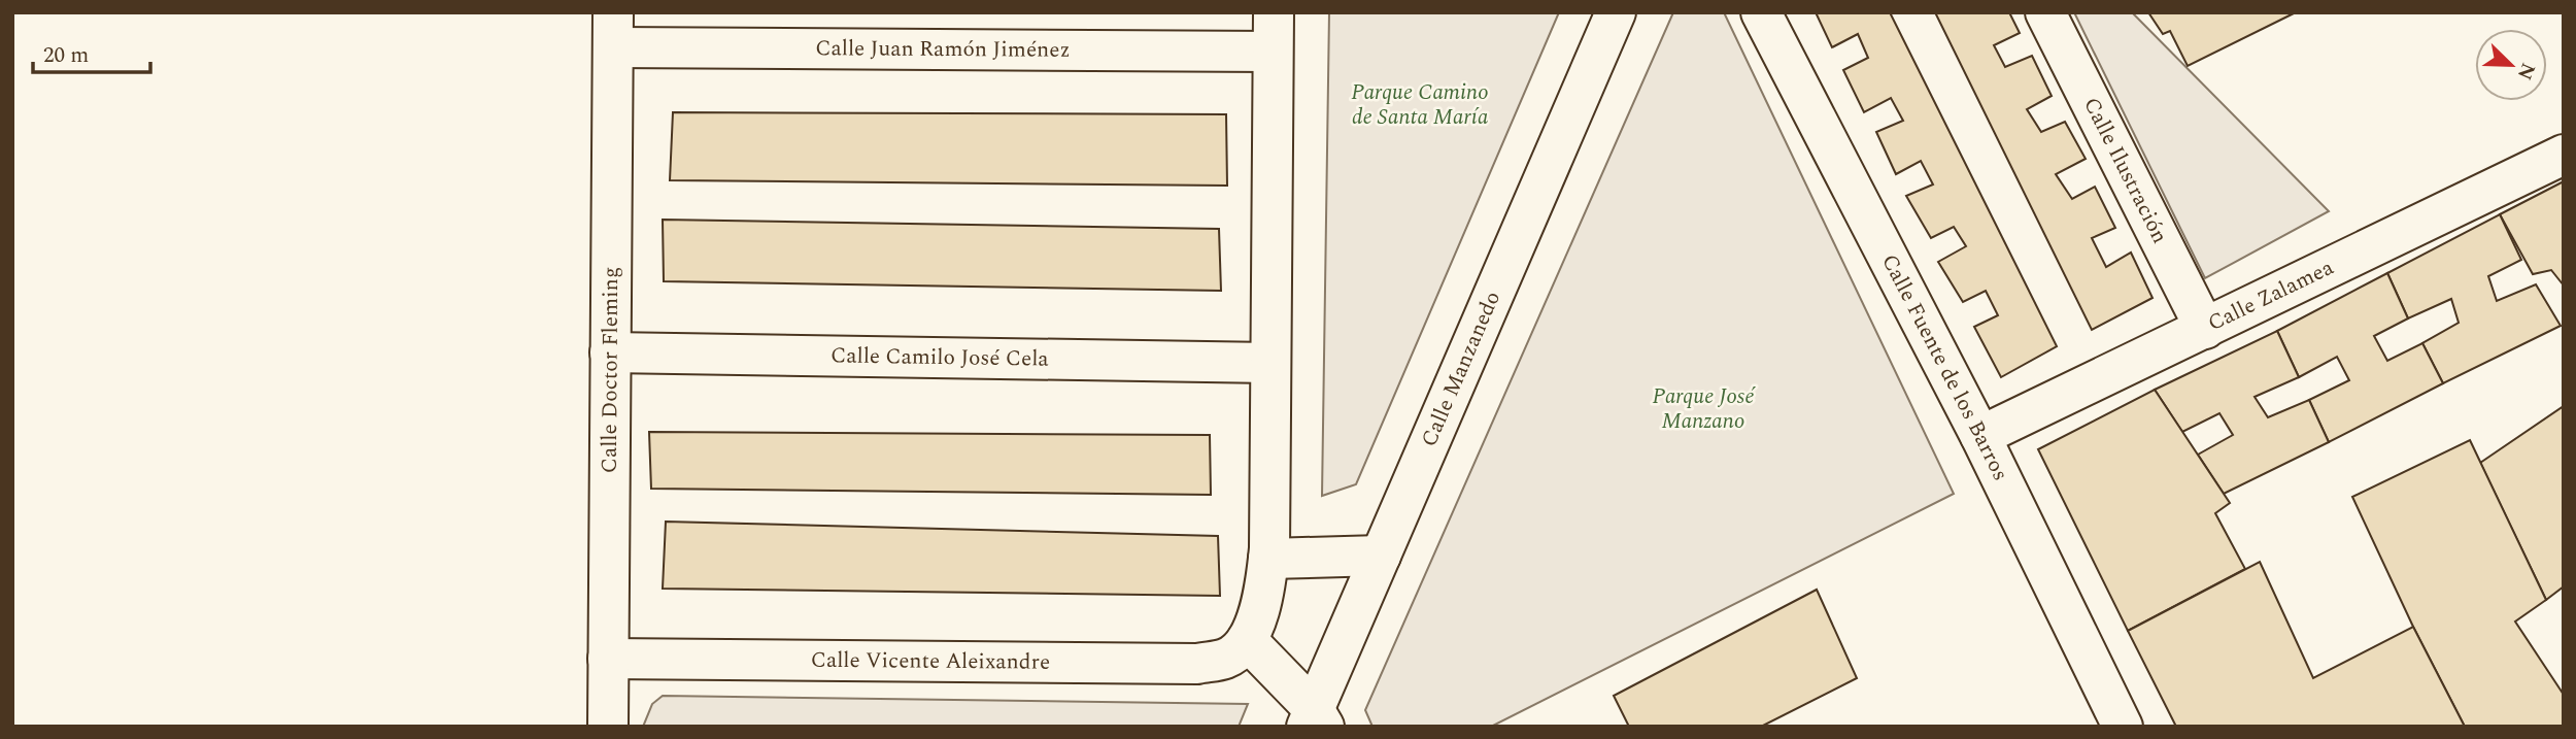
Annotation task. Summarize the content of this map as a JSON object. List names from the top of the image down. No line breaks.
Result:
{"streets":{"street":["Calle Juan Ramón Jiménez","Calle Ilustración","Calle Zalamea","Calle Camilo José Cela","Calle Fuente de los Barros","Calle Doctor Fleming","Calle Manzanedo","Calle Vicente Aleixandre"]},"crossings":[["Calle Juan Ramón Jiménez","Calle Doctor Fleming"],["Calle Ilustración","Calle Zalamea"],["Calle Zalamea","Calle Fuente de los Barros"],["Calle Camilo José Cela","Calle Doctor Fleming"],["Calle Doctor Fleming","Calle Vicente Aleixandre"]],"parks":["Parque Camino de Santa María","Parque José Manzano"],"scale_bar":"20 m","north":"bottom right"}
